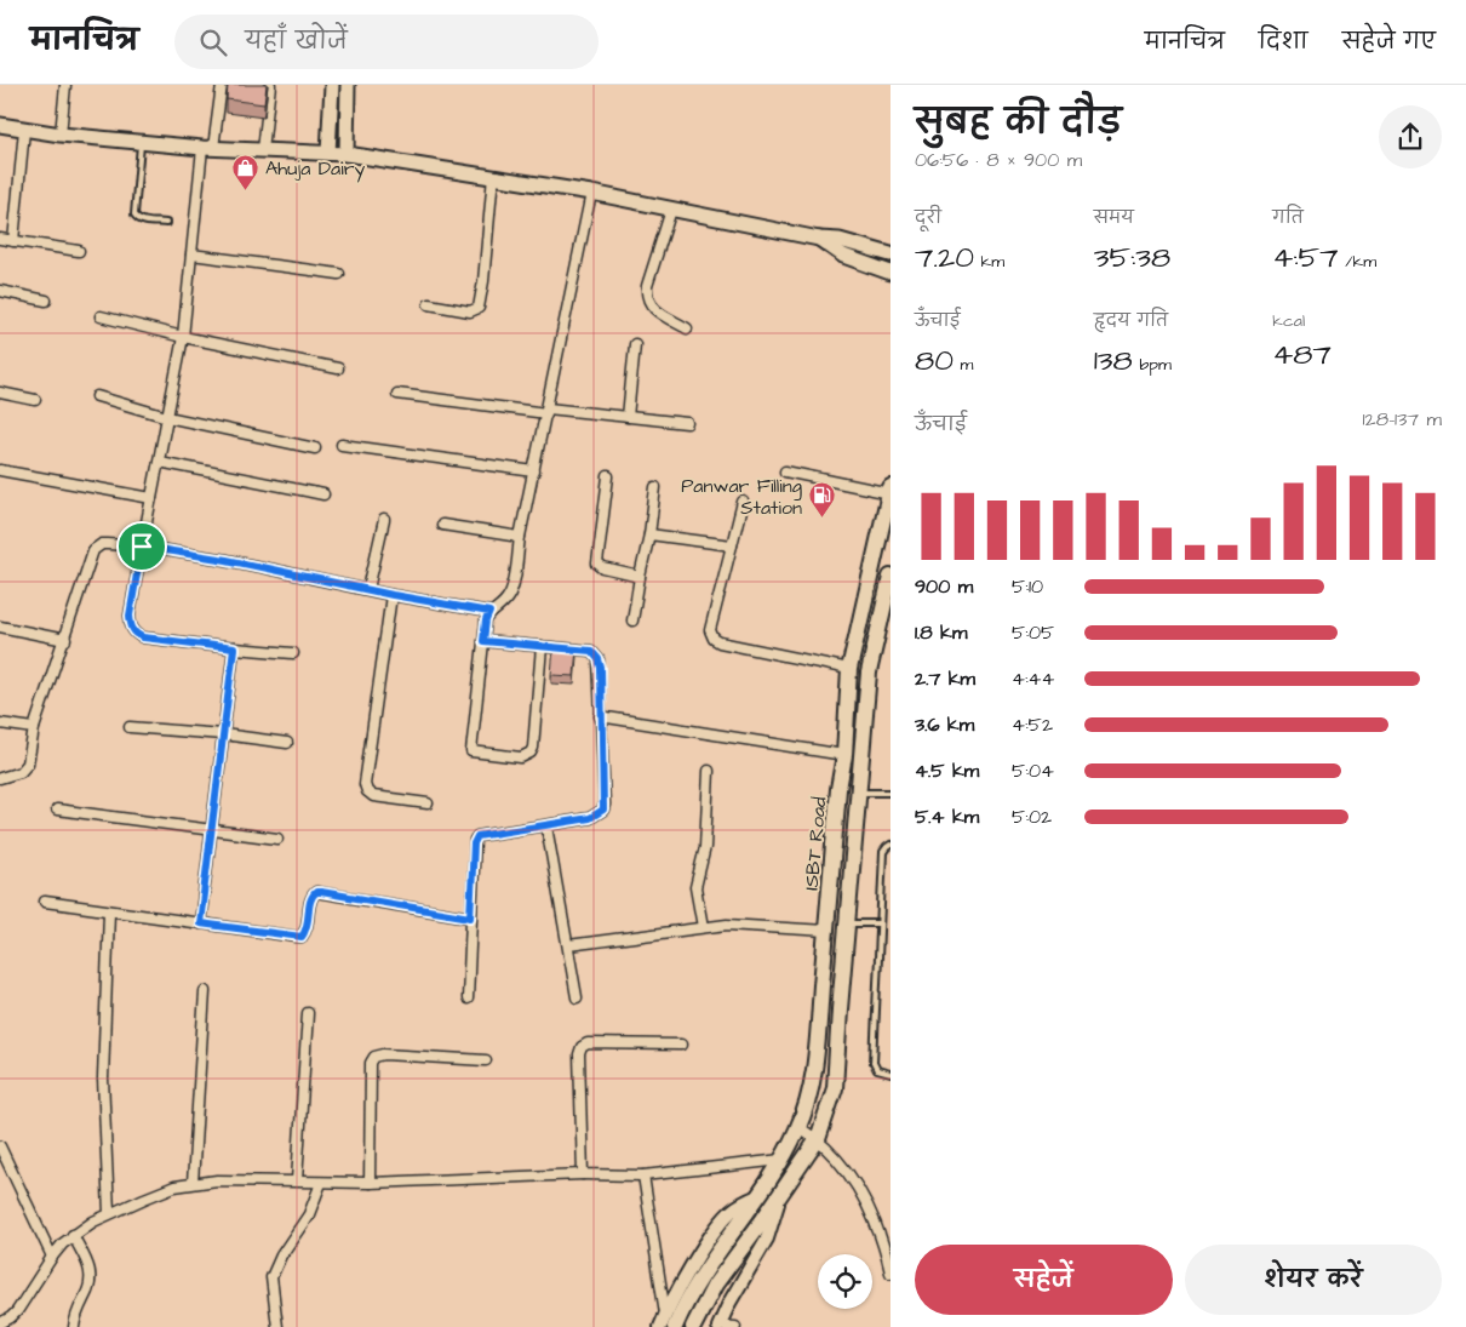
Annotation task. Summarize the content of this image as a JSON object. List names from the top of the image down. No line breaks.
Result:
{"streets":{"highway":["ISBT Road"]},"places":{"shop":["Ahuja Dairy"],"fuel station":["Panwar Filling Station"]},"page":{"header":"मानचित्र","search":"यहाँ खोजें","nav":["मानचित्र","दिशा","सहेजे गए"],"heading":["सुबह की दौड़","06:56 · 8 × 900 m"],"stats":[["दूरी","7.20 km"],["समय","35:38"],["गति","4:57 /km"],["ऊँचाई","80 m"],["हृदय गति","138 bpm"],["kcal","487"]],"chart":["ऊँचाई","128–137 m"],"list":[{"name":"900 m","note":"5:10"},{"name":"1.8 km","note":"5:05"},{"name":"2.7 km","note":"4:44"},{"name":"3.6 km","note":"4:52"},{"name":"4.5 km","note":"5:04"},{"name":"5.4 km","note":"5:02"}],"buttons":["सहेजें","शेयर करें"]}}
